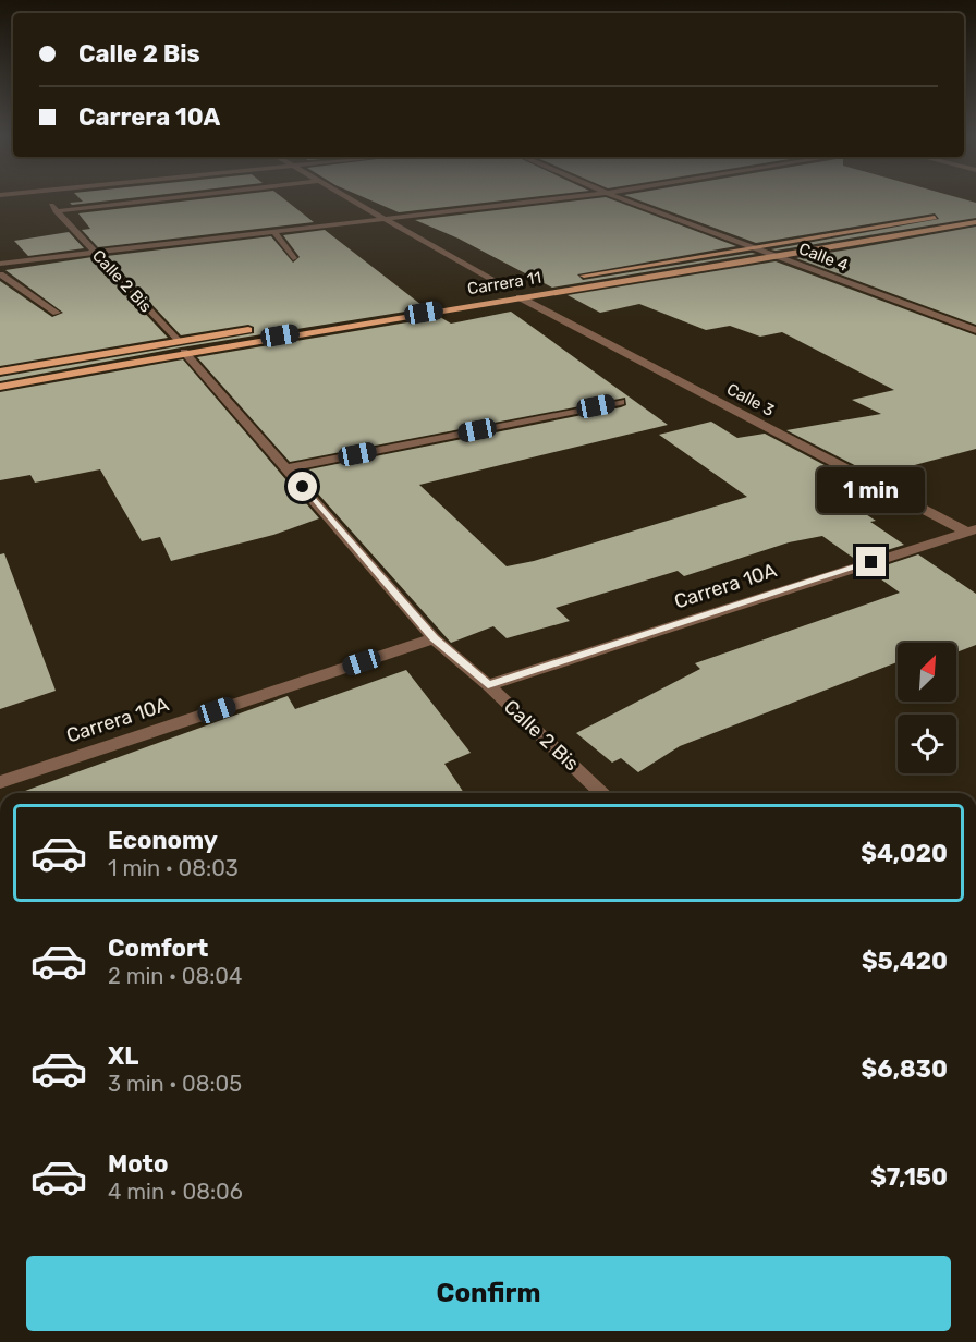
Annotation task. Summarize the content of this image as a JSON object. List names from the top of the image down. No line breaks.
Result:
{"streets":{"main road":["Carrera 11"],"street":["Calle 4","Calle 2 Bis","Calle 3","Carrera 10A"]},"crossings":[["Calle 4","Carrera 11"],["Calle 2 Bis","Carrera 11"],["Calle 2 Bis","Carrera 10A"],["Carrera 11","Calle 3"],["Calle 3","Carrera 10A"]],"north":"top right","page":{"banner":["Calle 2 Bis","Carrera 10A"],"bubble":"1 min","list":[{"name":"Economy","note":"1 min · 08:03","value":"$4,020"},{"name":"Comfort","note":"2 min · 08:04","value":"$5,420"},{"name":"XL","note":"3 min · 08:05","value":"$6,830"},{"name":"Moto","note":"4 min · 08:06","value":"$7,150"}],"buttons":"Confirm"}}
